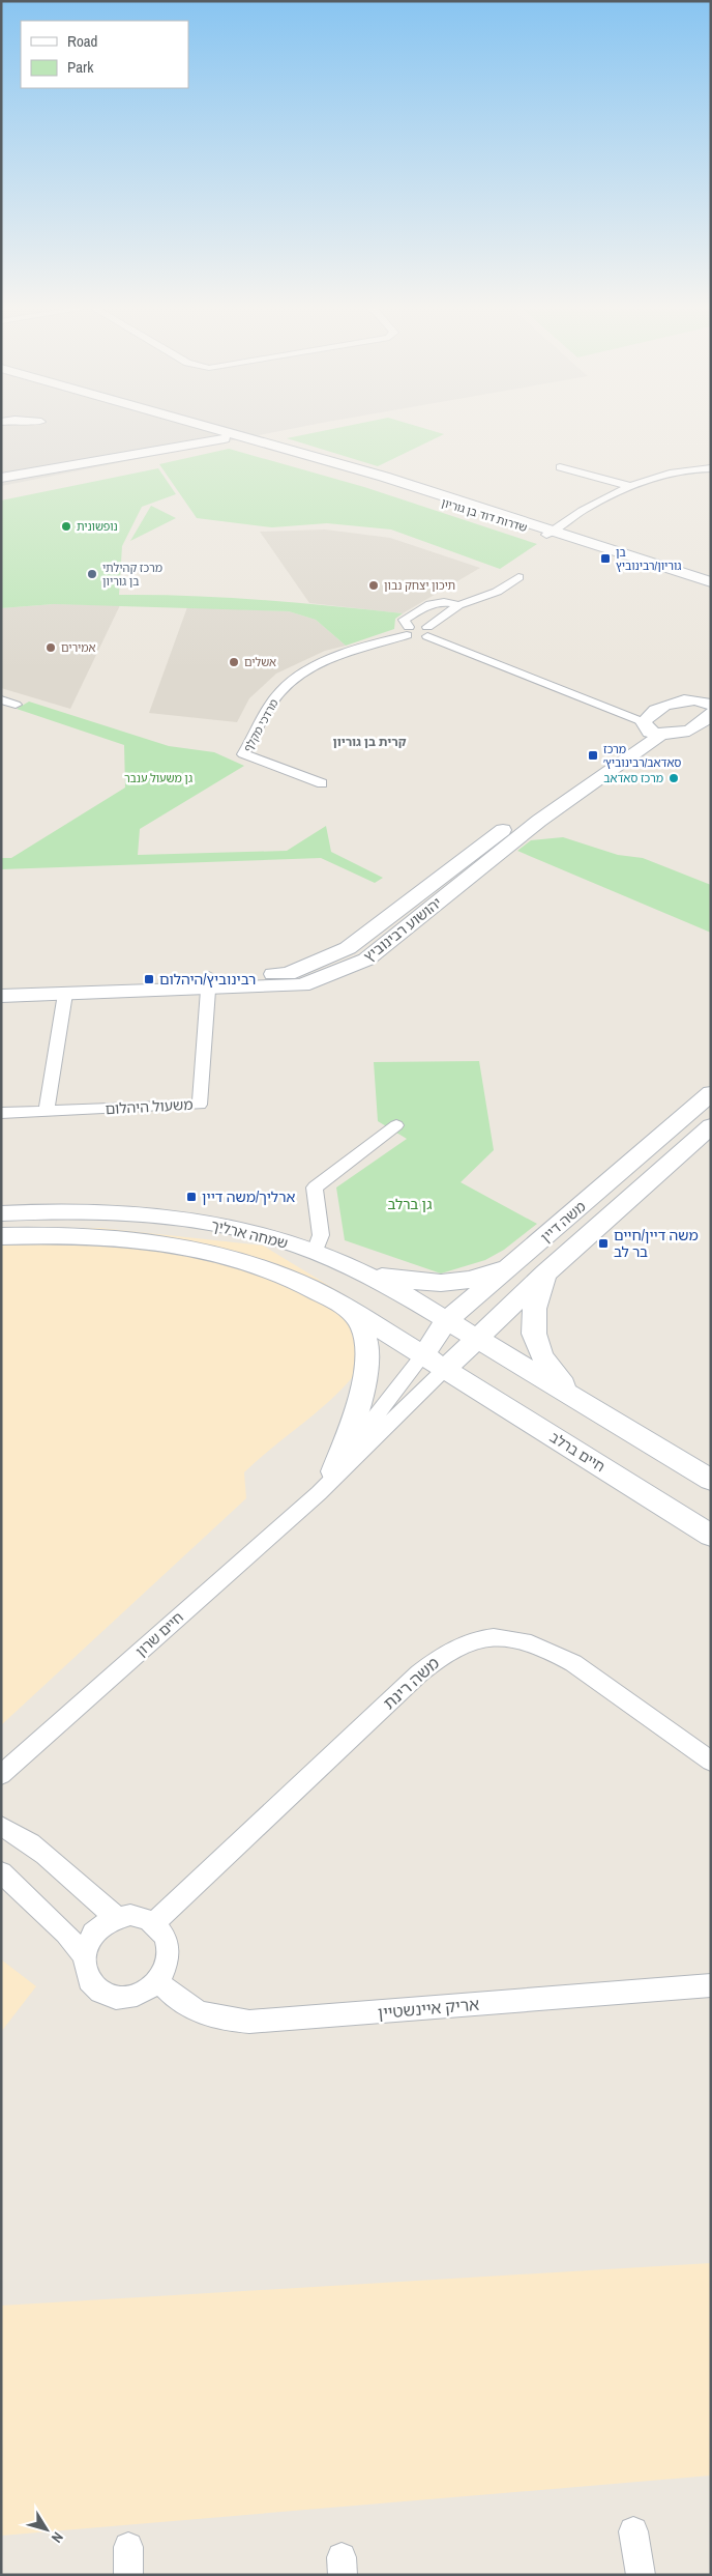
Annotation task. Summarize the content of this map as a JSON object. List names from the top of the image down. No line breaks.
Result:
{"streets":{"street":["שדרות דוד בן גוריון","מרדכי מקלף","יהושוע רבינוביץ","משעול היהלום","משה דיין","שמחה ארליך","חיים ברלב","חיים שרון","משה רינת","אריק איינשטיין"]},"crossings":[["יהושוע רבינוביץ","משעול היהלום"],["משה דיין","שמחה ארליך"],["משה דיין","חיים ברלב"],["משה דיין","חיים שרון"],["שמחה ארליך","חיים ברלב"],["שמחה ארליך","חיים שרון"],["חיים ברלב","חיים שרון"],["משה רינת","אריק איינשטיין"]],"districts":["קרית בן גוריון"],"parks":["גן משעול ענבר","גן ברלב"],"places":{"other":["נופשונית","מרכז קהילתי בן גוריון","תיכון יצחק נבון","אמירים","אשלים","מרכז סאדאב"],"transit":["בן גוריון/רבינוביץ","מרכז סאדאב/רבינוביץ׳","רבינוביץ/היהלום","ארליך/משה דיין","משה דיין/חיים בר לב"]},"legend":["Road","Park"],"north":"bottom right"}
